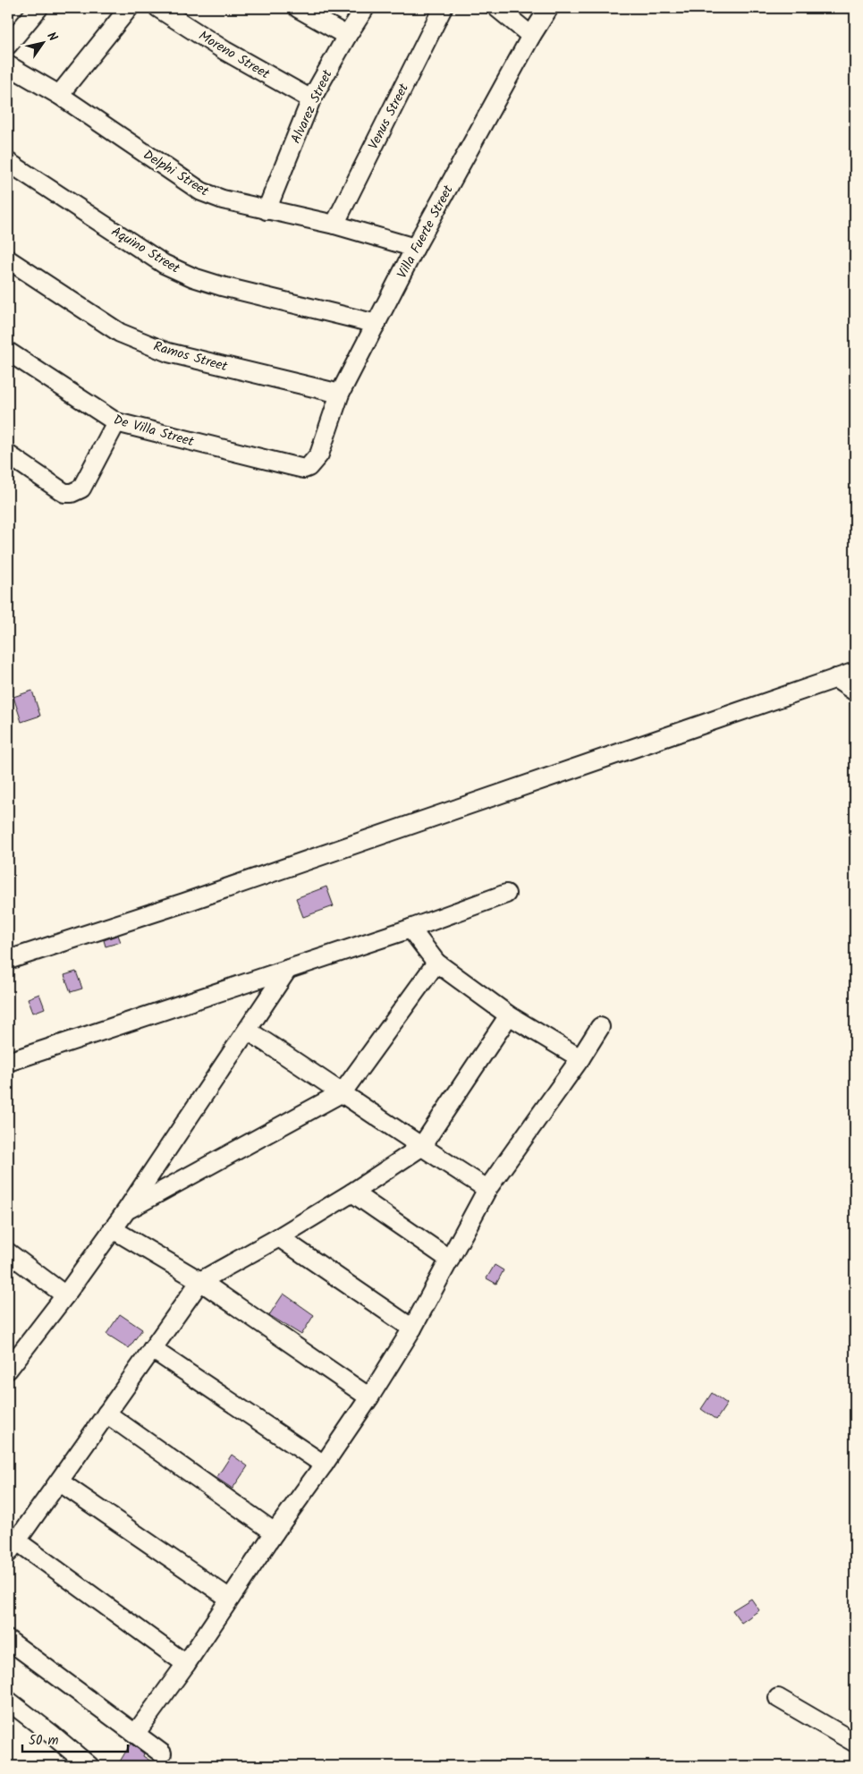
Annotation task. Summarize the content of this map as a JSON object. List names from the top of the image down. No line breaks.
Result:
{"streets":{"street":["Moreno Street","Alvarez Street","Venus Street","Delphi Street","Villa Fuerte Street","Aquino Street","Ramos Street","De Villa Street"]},"crossings":[["Moreno Street","Alvarez Street"],["Alvarez Street","Delphi Street"],["Venus Street","Delphi Street"],["Delphi Street","Villa Fuerte Street"],["Villa Fuerte Street","Aquino Street"],["Villa Fuerte Street","Ramos Street"],["Villa Fuerte Street","De Villa Street"]],"scale_bar":"50 m","north":"top right"}
